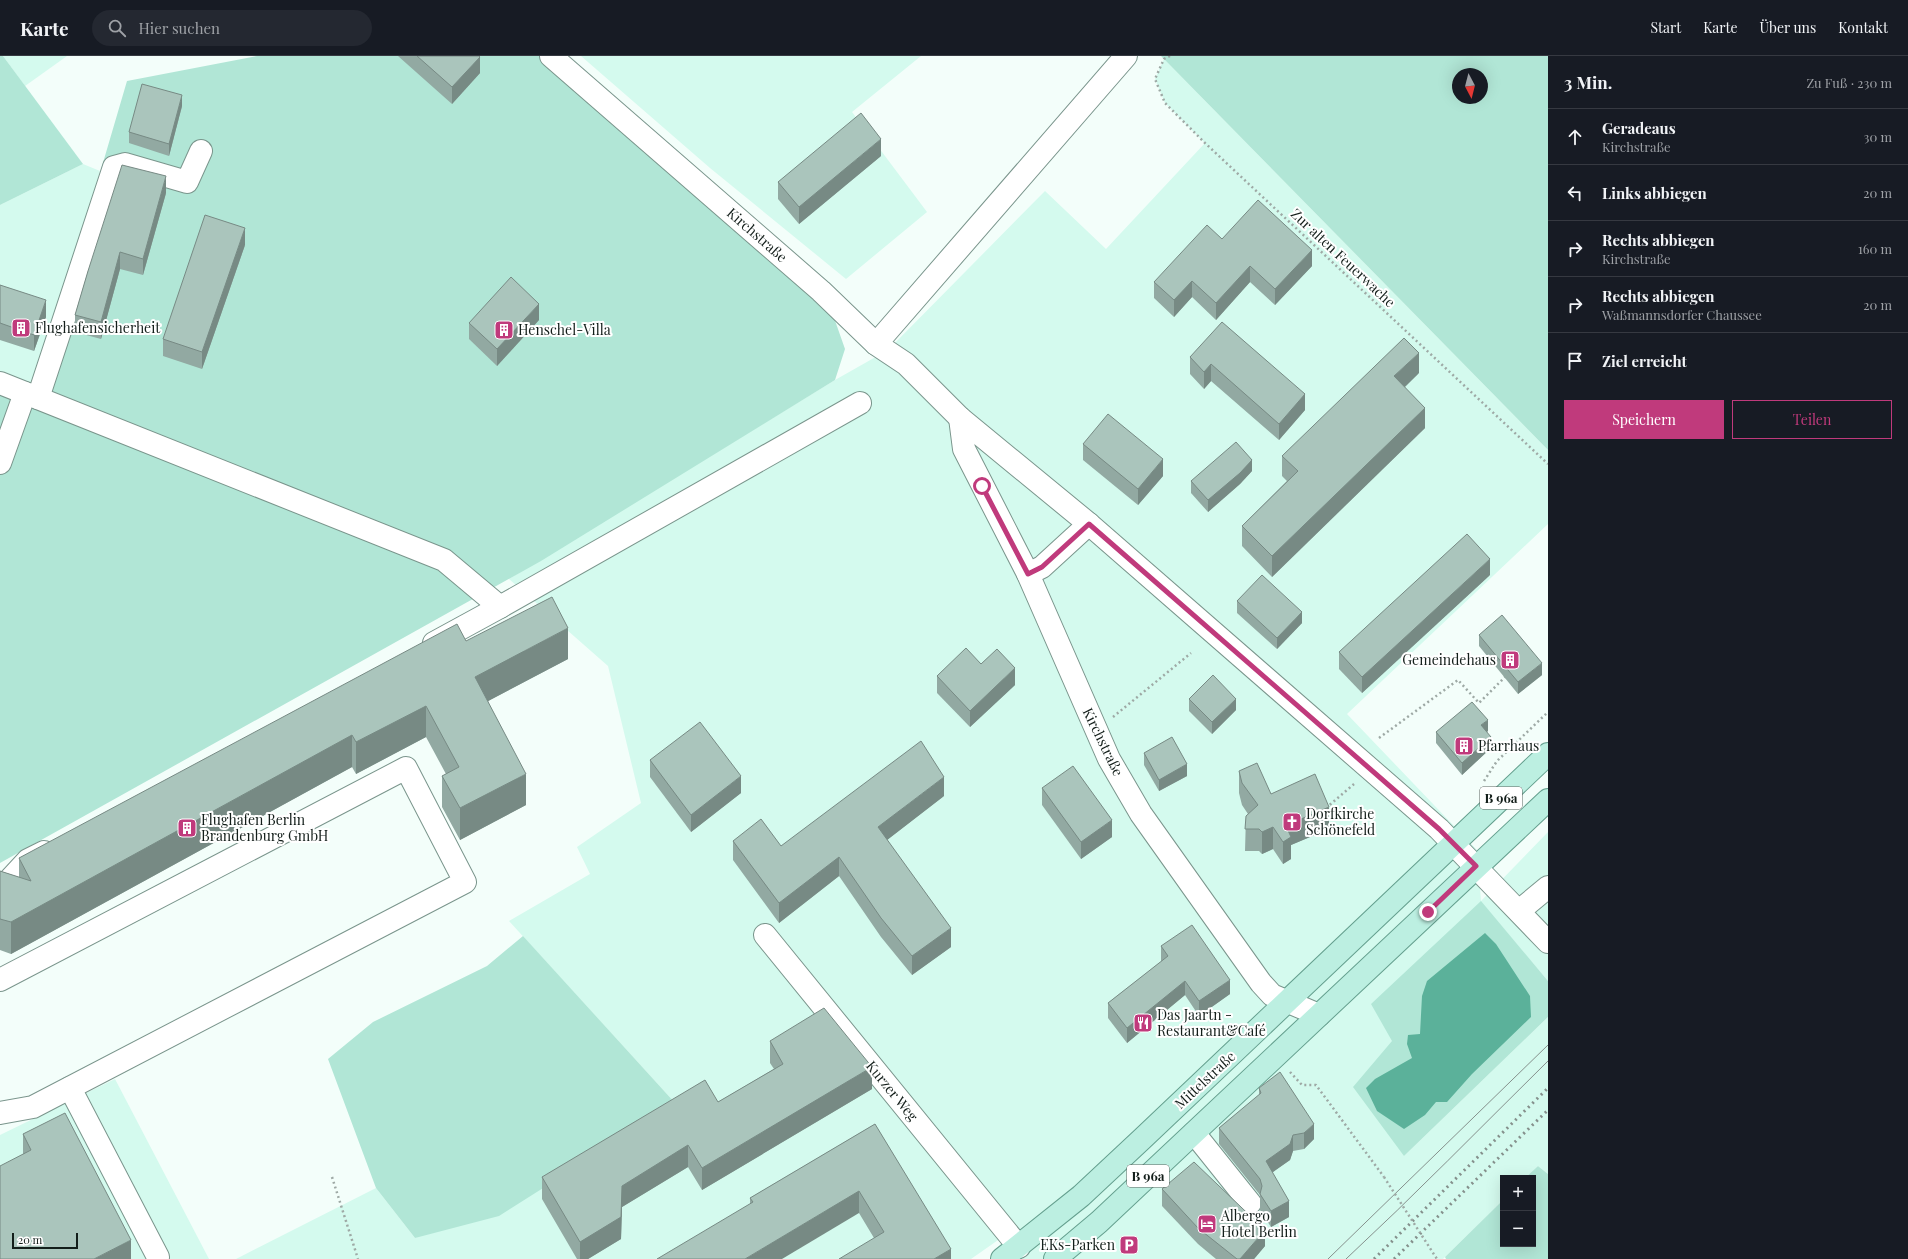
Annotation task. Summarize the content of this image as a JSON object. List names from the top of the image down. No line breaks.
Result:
{"streets":{"main road":["B 96a","Mittelstraße"],"street":["Kirchstraße","Kurzer Weg"],"path":["Zur alten Feuerwache"]},"crossings":[["Kirchstraße","B 96a"],["Kirchstraße","Mittelstraße"],["B 96a","Mittelstraße"],["Mittelstraße","Kurzer Weg"]],"places":{"building":["Flughafensicherheit","Henschel-Villa","Gemeindehaus","Pfarrhaus","Flughafen Berlin Brandenburg GmbH"],"church":["Dorfkirche Schönefeld"],"restaurant":["Das Jaartn - Restaurant&Café"],"hotel":["Albergo Hotel Berlin"],"parking":["EKs-Parken"]},"scale_bar":"20 m","north":"bottom","page":{"header":"Karte","search":"Hier suchen","nav":["Start","Karte","Über uns","Kontakt"],"heading":["3 Min.","Zu Fuß · 230 m"],"list":[["Geradeaus","Kirchstraße","30 m"],["Links abbiegen","20 m"],["Rechts abbiegen","Kirchstraße","160 m"],["Rechts abbiegen","Waßmannsdorfer Chaussee","20 m"],"Ziel erreicht"],"buttons":["Speichern","Teilen"],"map_buttons":["+","−"],"scale":"20 m"}}
